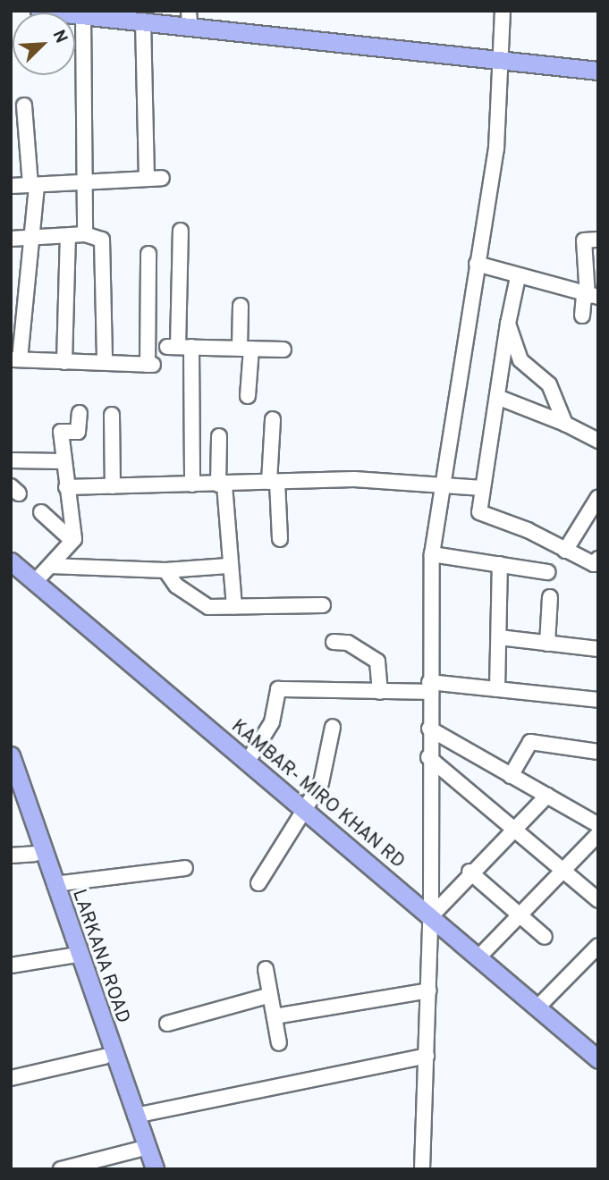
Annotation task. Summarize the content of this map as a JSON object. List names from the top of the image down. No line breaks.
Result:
{"streets":{"main road":["KAMBAR- MIRO KHAN RD","LARKANA ROAD"]},"north":"top right"}
